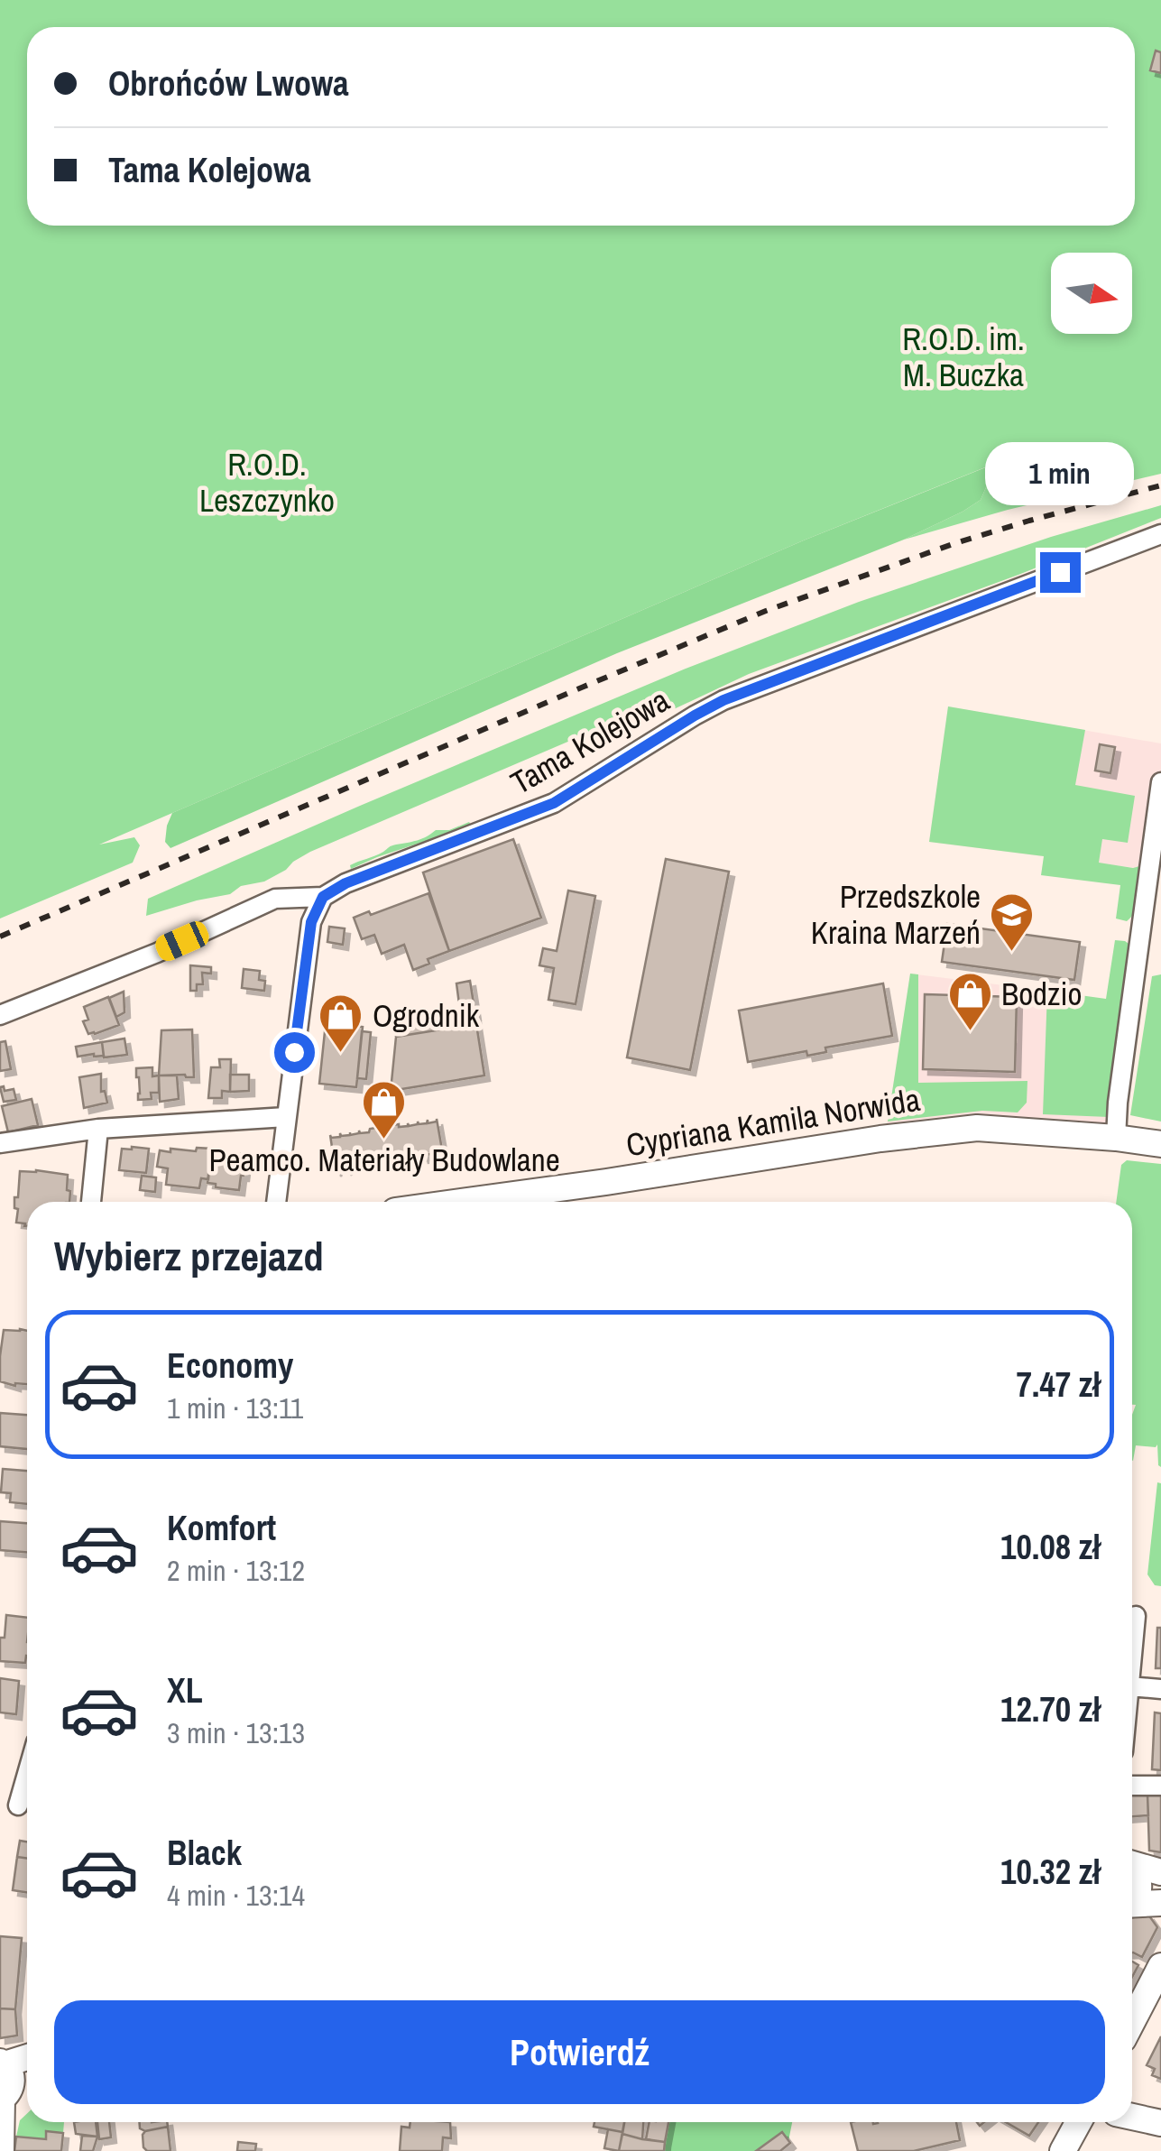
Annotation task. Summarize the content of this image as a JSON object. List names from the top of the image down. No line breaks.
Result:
{"streets":{"street":["Tama Kolejowa","Cypriana Kamila Norwida"]},"parks":["R.O.D. im. M. Buczka","R.O.D. Leszczynko"],"places":{"school or university":["Przedszkole Kraina Marzeń"],"shop":["Bodzio","Ogrodnik","Peamco. Materiały Budowlane"]},"north":"right","page":{"banner":["Obrońców Lwowa","Tama Kolejowa"],"bubble":"1 min","heading":"Wybierz przejazd","list":[{"name":"Economy","note":"1 min · 13:11","value":"7.47 zł"},{"name":"Komfort","note":"2 min · 13:12","value":"10.08 zł"},{"name":"XL","note":"3 min · 13:13","value":"12.70 zł"},{"name":"Black","note":"4 min · 13:14","value":"10.32 zł"}],"buttons":"Potwierdź"}}
